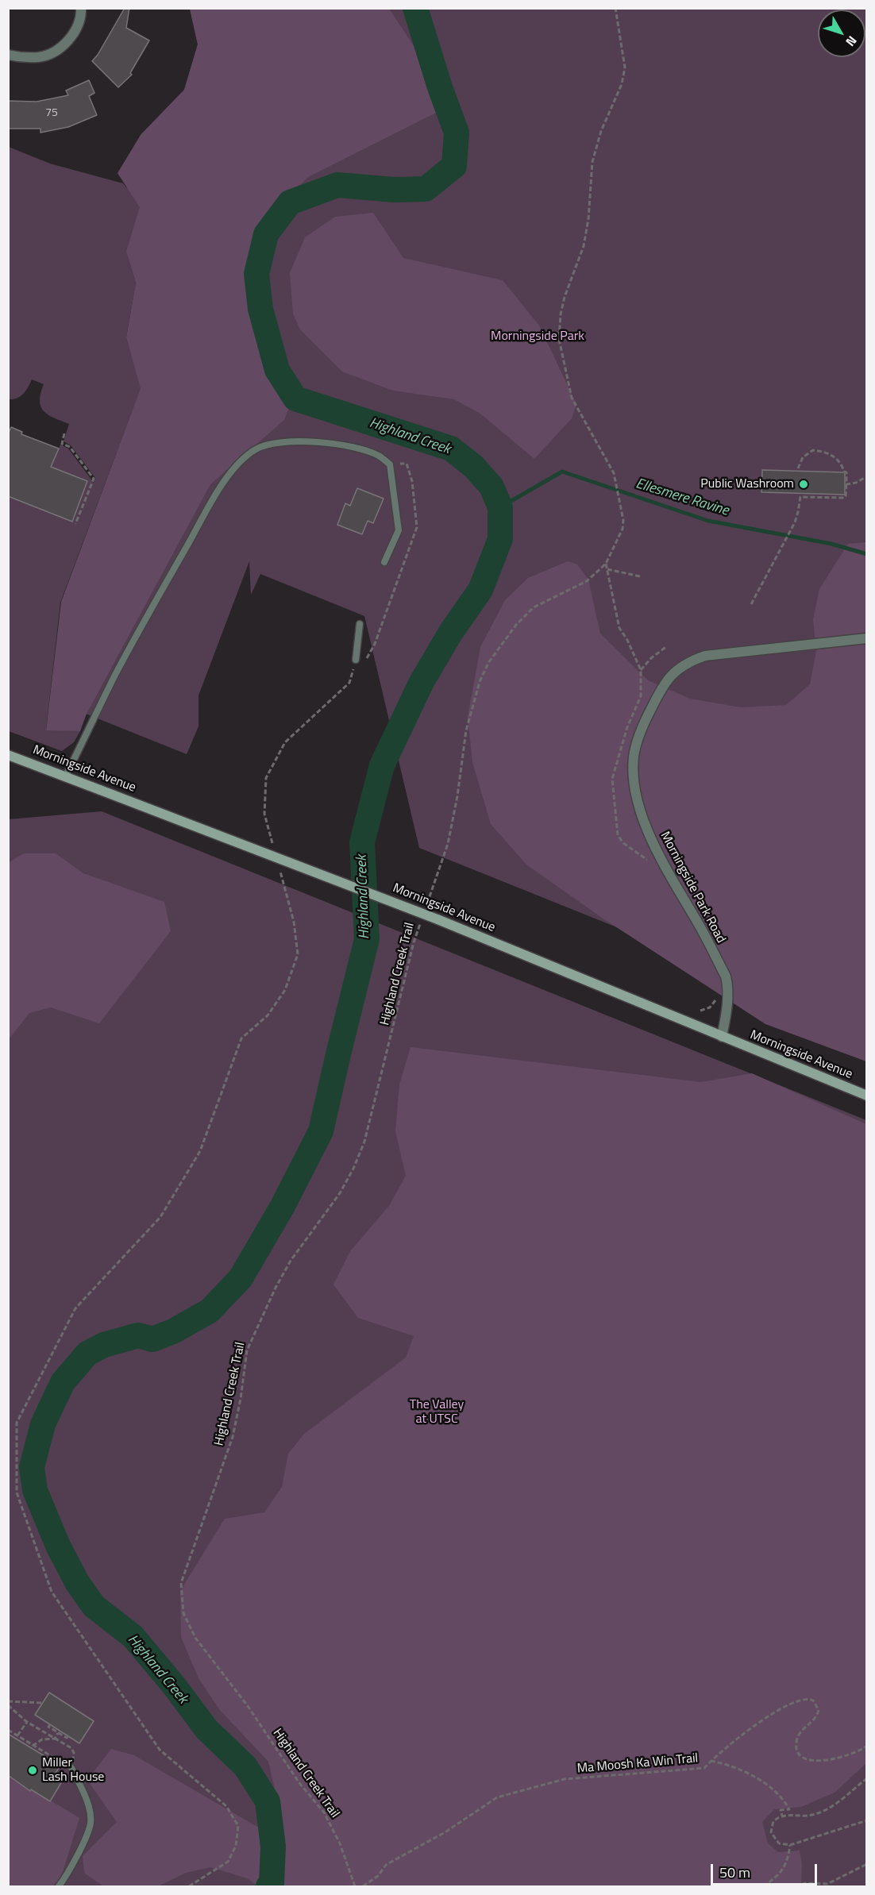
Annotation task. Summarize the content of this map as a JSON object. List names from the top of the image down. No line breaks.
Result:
{"streets":{"main road":["Morningside Avenue"],"street":["Morningside Park Road"],"path":["Highland Creek Trail","Ma Moosh Ka Win Trail"]},"crossings":[["Morningside Avenue","Morningside Park Road"]],"water":["Highland Creek","Ellesmere Ravine"],"parks":["Morningside Park","The Valley at UTSC"],"places":["Public Washroom","Miller Lash House"],"house_numbers":["75"],"scale_bar":"50 m","north":"bottom right"}
